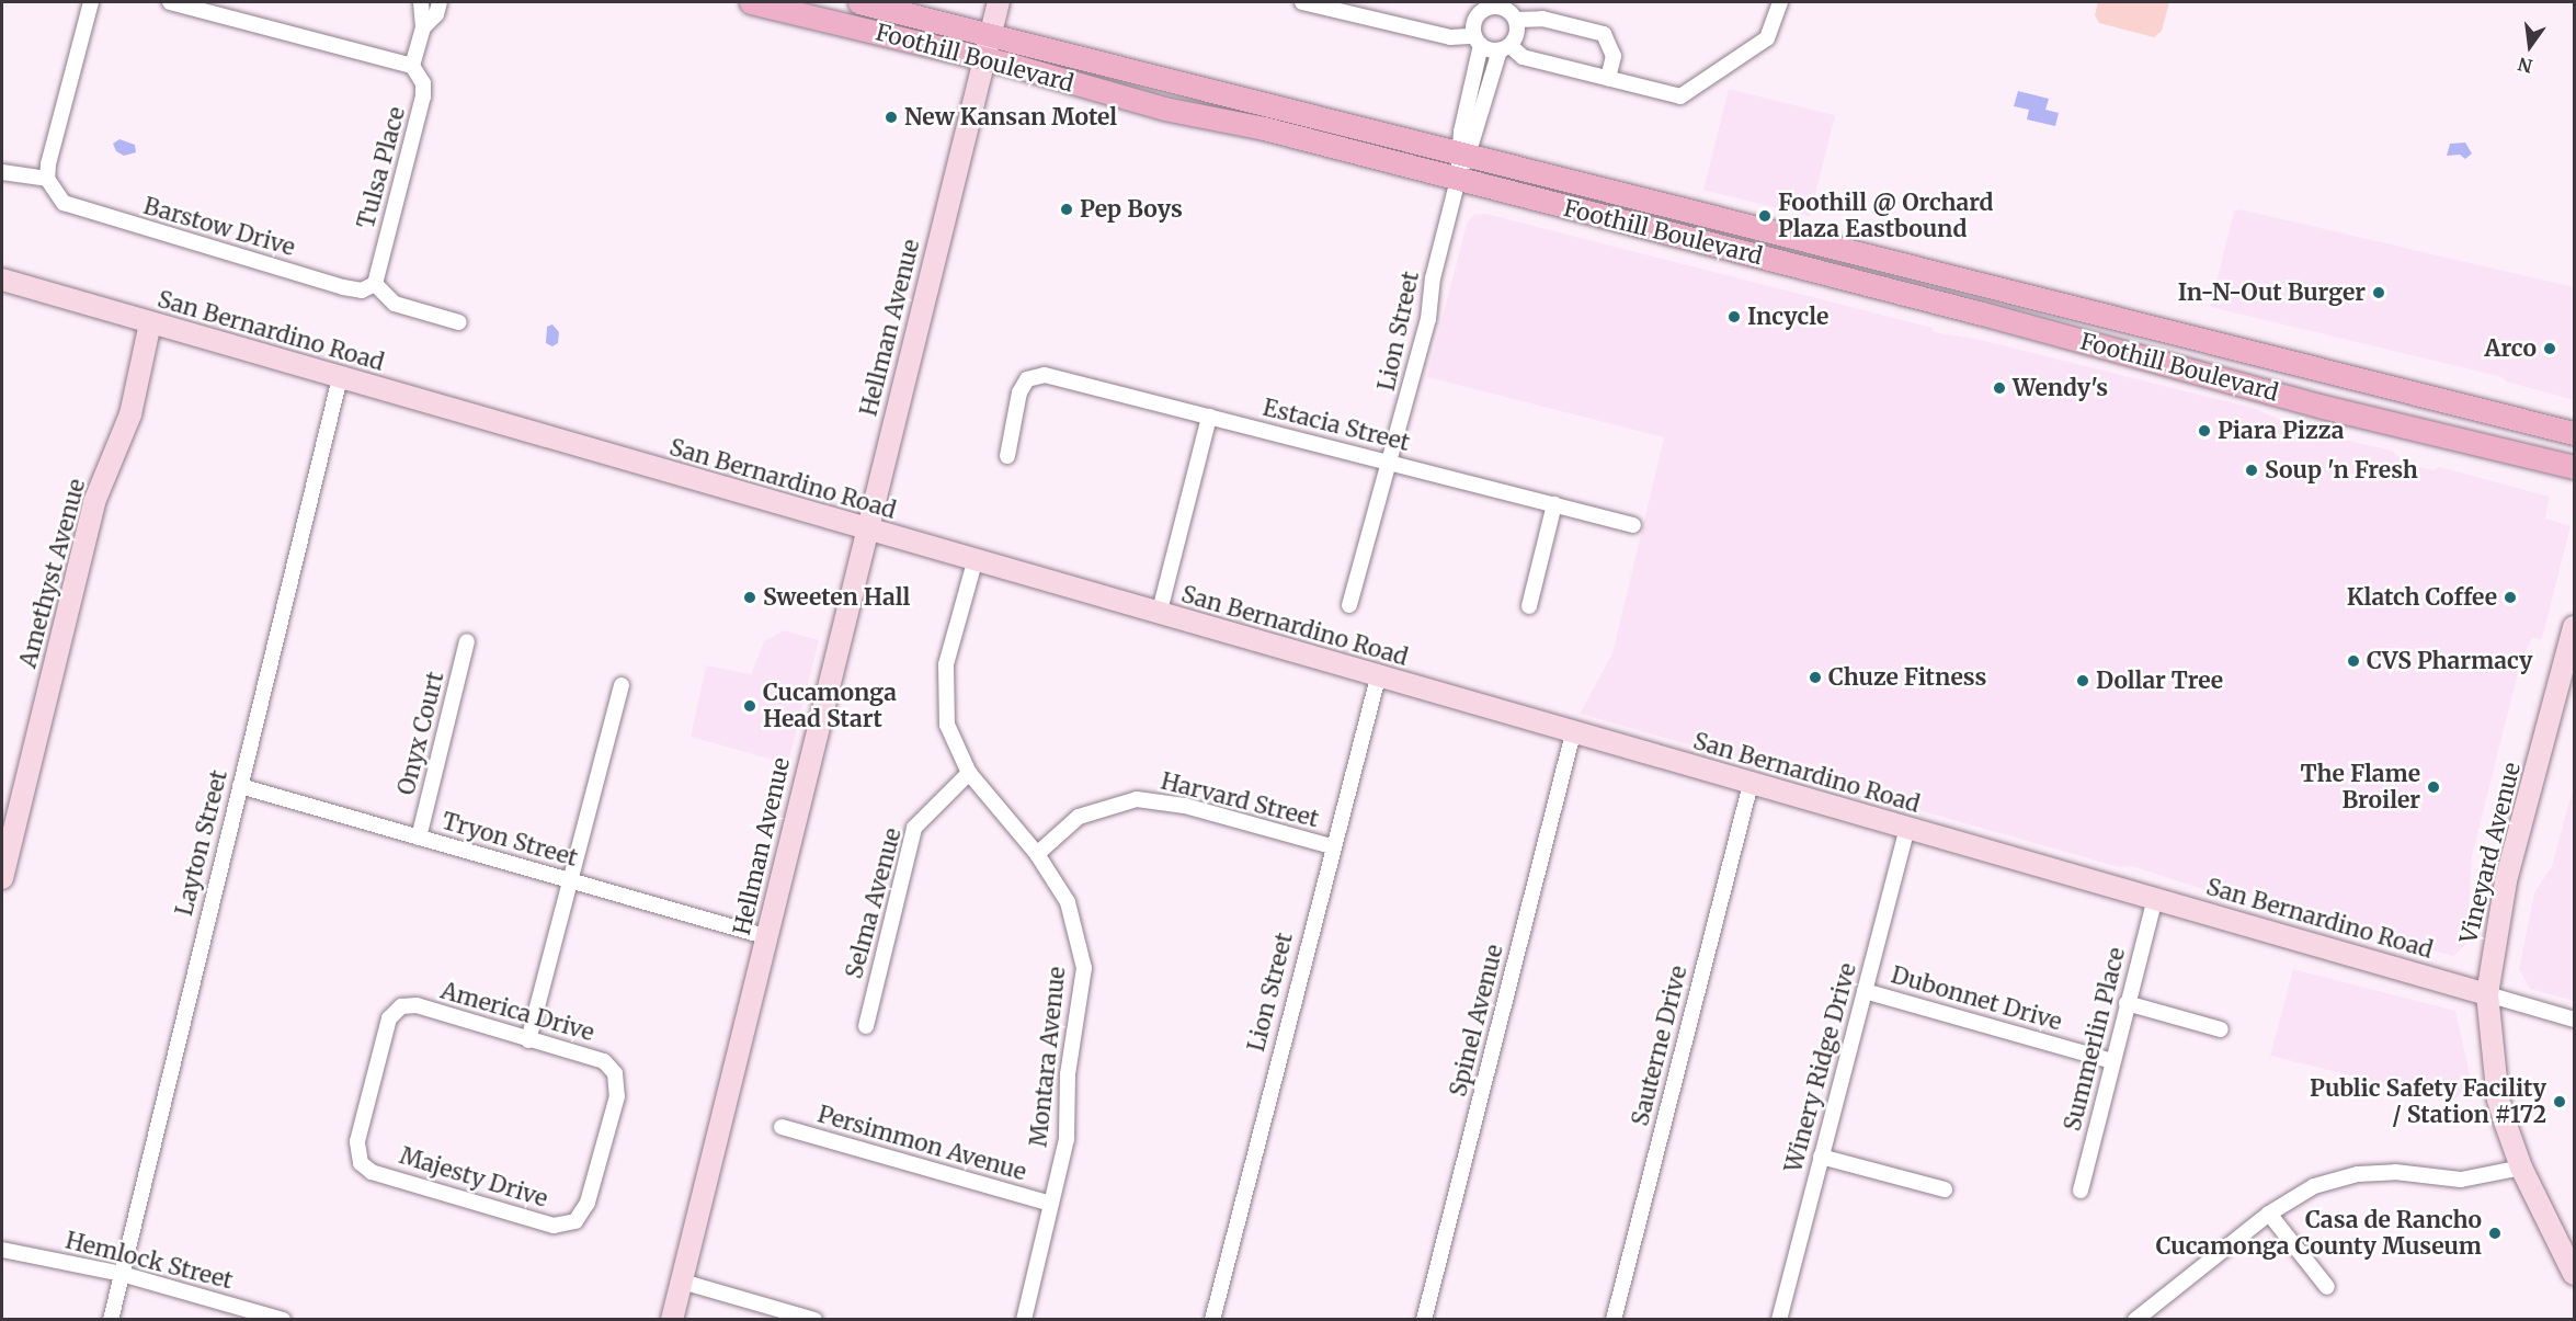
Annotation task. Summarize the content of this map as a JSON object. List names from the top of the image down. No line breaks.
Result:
{"streets":{"main road":["Foothill Boulevard"],"street":["Tulsa Place","Barstow Drive","Hellman Avenue","San Bernardino Road","Lion Street","Estacia Street","Amethyst Avenue","Onyx Court","Harvard Street","Tryon Street","Layton Street","Vineyard Avenue","Selma Avenue","Dubonnet Drive","America Drive","Spinel Avenue","Summerlin Place","Sauterne Drive","Montara Avenue","Winery Ridge Drive","Persimmon Avenue","Majesty Drive","Hemlock Street"]},"crossings":[["Foothill Boulevard","Hellman Avenue"],["Foothill Boulevard","Lion Street"],["Tulsa Place","Barstow Drive"],["Hellman Avenue","San Bernardino Road"],["Hellman Avenue","Tryon Street"],["San Bernardino Road","Lion Street"],["San Bernardino Road","Amethyst Avenue"],["San Bernardino Road","Layton Street"],["San Bernardino Road","Vineyard Avenue"],["San Bernardino Road","Spinel Avenue"],["San Bernardino Road","Summerlin Place"],["San Bernardino Road","Sauterne Drive"],["San Bernardino Road","Montara Avenue"],["San Bernardino Road","Winery Ridge Drive"],["Lion Street","Estacia Street"],["Lion Street","Harvard Street"],["Onyx Court","Tryon Street"],["Harvard Street","Montara Avenue"],["Tryon Street","Layton Street"],["Layton Street","Hemlock Street"],["Selma Avenue","Montara Avenue"],["Dubonnet Drive","Summerlin Place"],["Dubonnet Drive","Winery Ridge Drive"],["America Drive","Majesty Drive"],["Montara Avenue","Persimmon Avenue"]],"places":["New Kansan Motel","Pep Boys","Foothill @ Orchard Plaza Eastbound","In-N-Out Burger","Incycle","Arco","Wendy's","Piara Pizza","Soup 'n Fresh","Sweeten Hall","Klatch Coffee","CVS Pharmacy","Chuze Fitness","Dollar Tree","Cucamonga Head Start","The Flame Broiler","Public Safety Facility / Station #172","Casa de Rancho Cucamonga County Museum"],"north":"bottom"}
